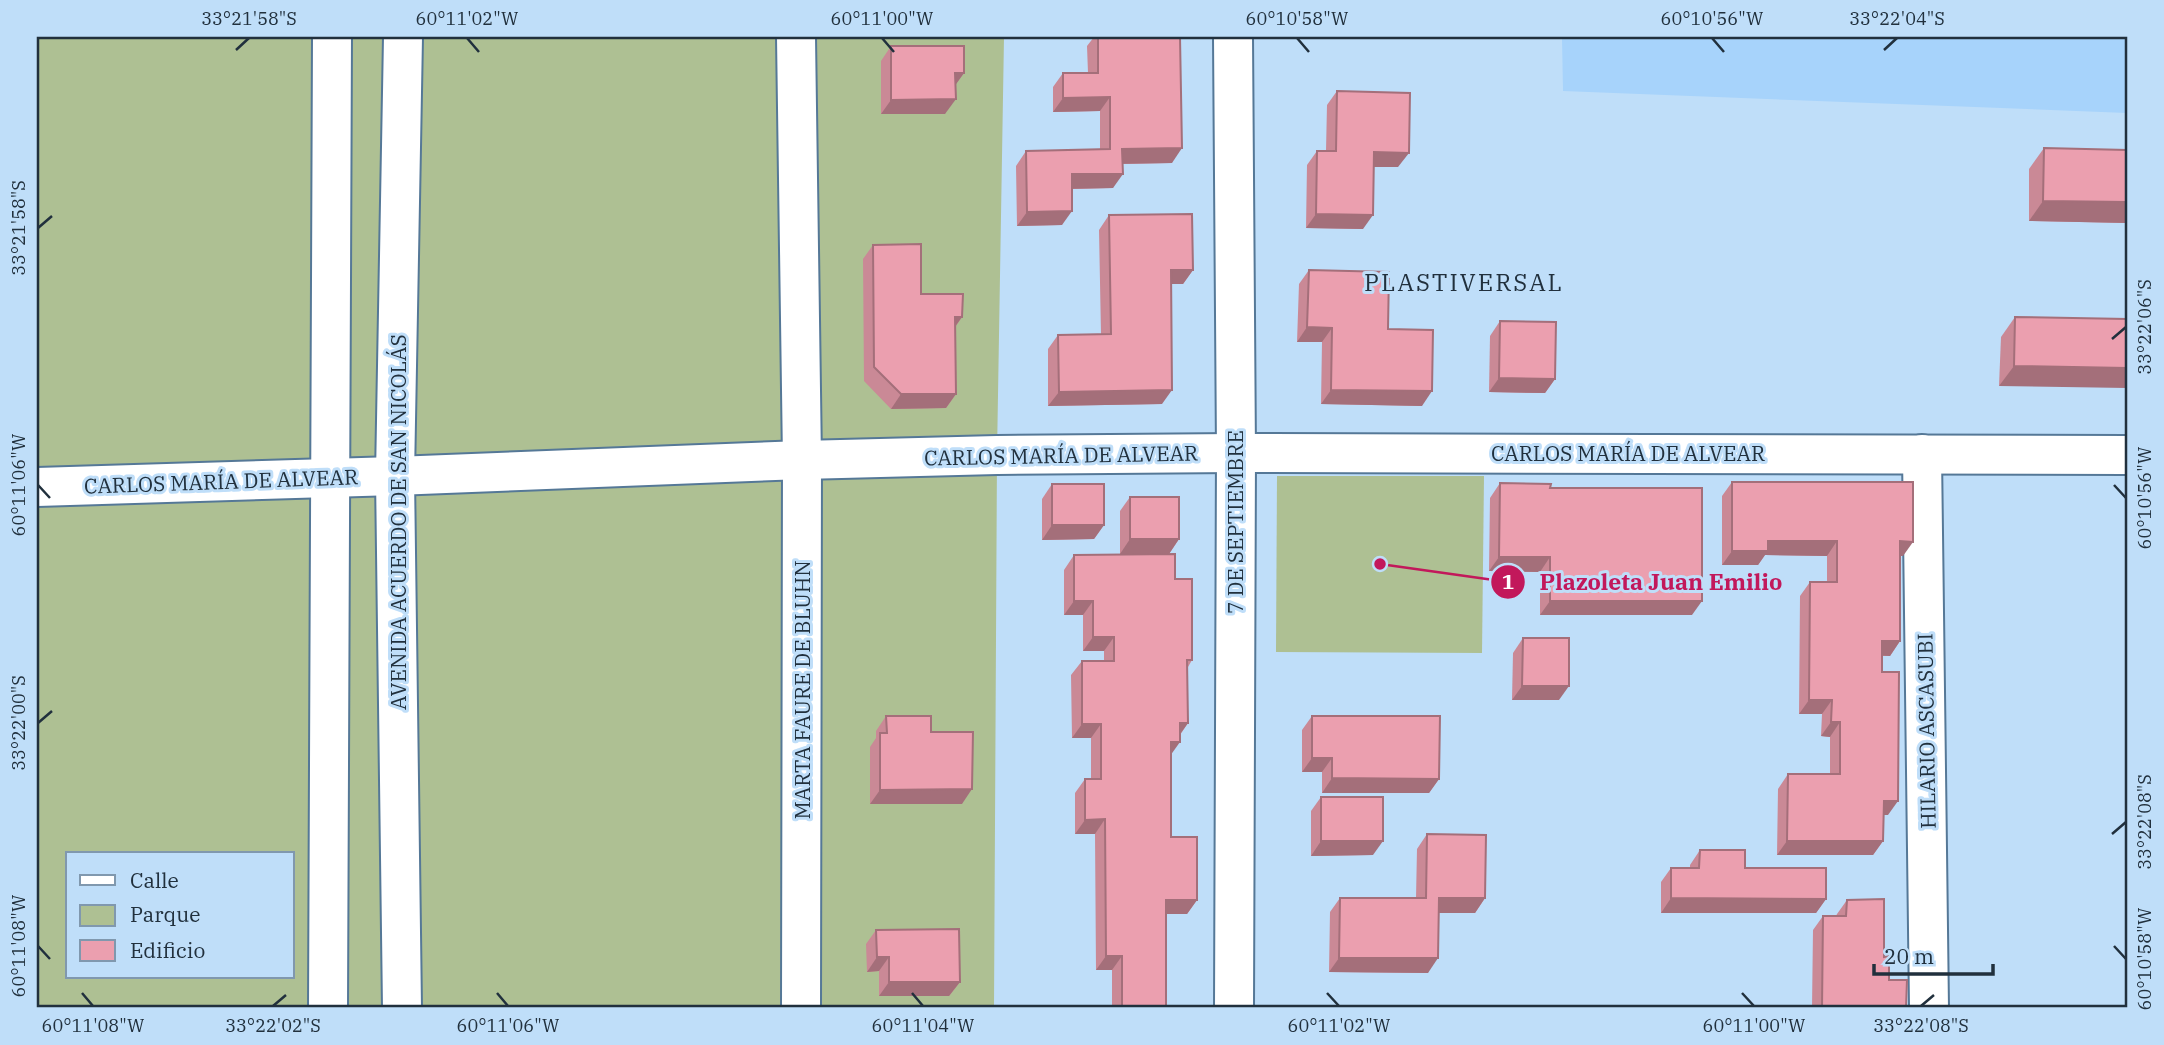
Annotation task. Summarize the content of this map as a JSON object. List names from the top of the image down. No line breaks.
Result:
{"streets":{"street":["CARLOS MARÍA DE ALVEAR","AVENIDA ACUERDO DE SAN NICOLÁS","7 DE SEPTIEMBRE","MARTA FAURE DE BLUHN","HILARIO ASCASUBI"]},"crossings":[["CARLOS MARÍA DE ALVEAR","AVENIDA ACUERDO DE SAN NICOLÁS"],["CARLOS MARÍA DE ALVEAR","7 DE SEPTIEMBRE"],["CARLOS MARÍA DE ALVEAR","MARTA FAURE DE BLUHN"],["CARLOS MARÍA DE ALVEAR","HILARIO ASCASUBI"]],"districts":["PLASTIVERSAL"],"places":["Plazoleta Juan Emilio"],"legend":["Calle","Parque","Edificio"],"scale_bar":"20 m","coordinates":["33°21'58\"S","60°11'02\"W","60°11'00\"W","60°10'58\"W","60°10'56\"W","33°22'04\"S","33°22'06\"S","60°11'06\"W","33°22'00\"S","33°22'08\"S","60°11'08\"W","33°22'02\"S","60°11'04\"W"]}
